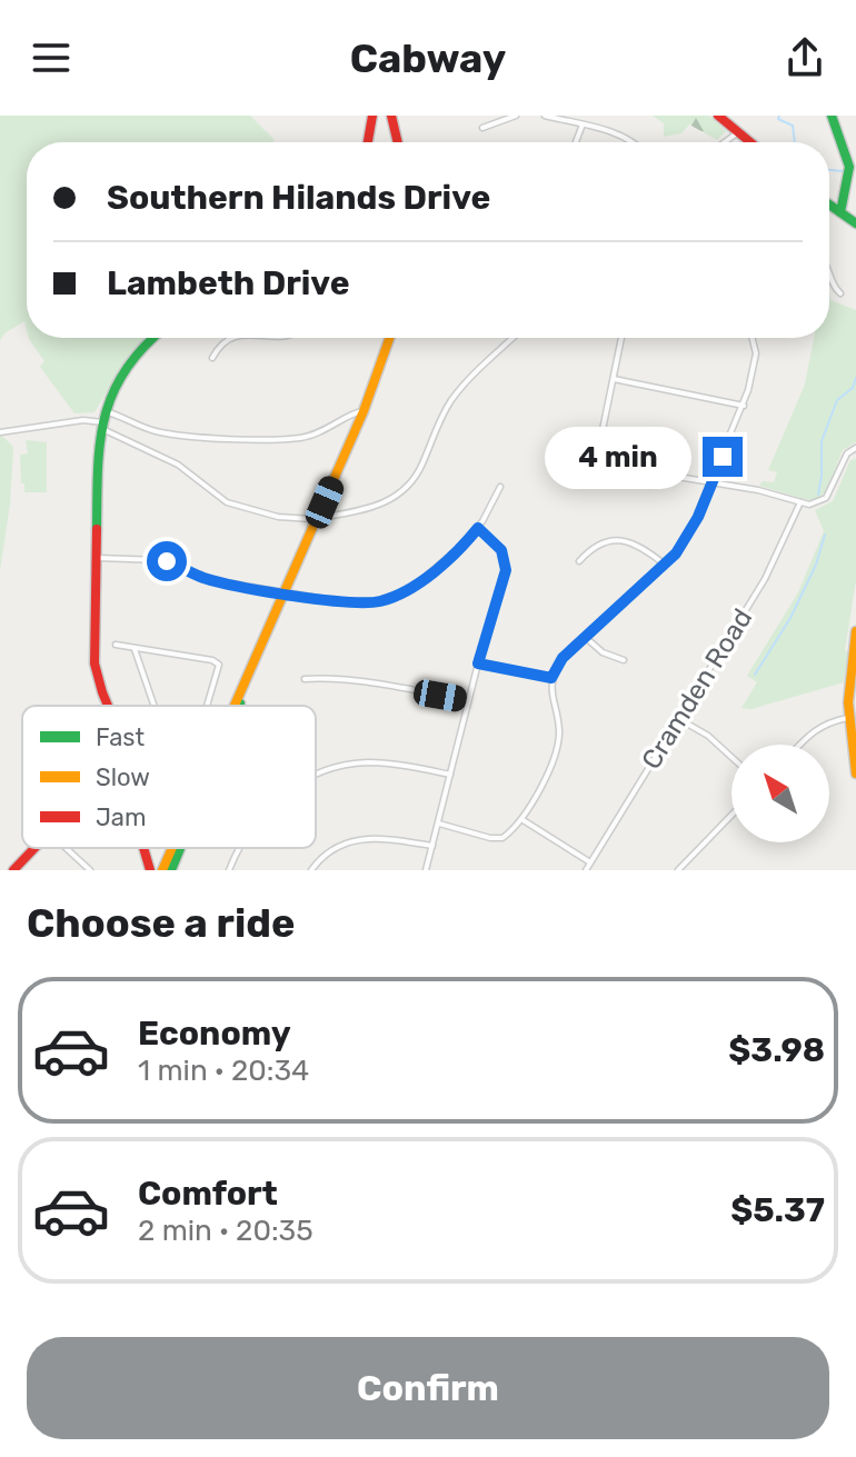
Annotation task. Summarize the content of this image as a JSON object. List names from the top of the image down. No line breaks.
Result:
{"streets":{"street":["Cramden Road"]},"legend":["Fast","Slow","Jam"],"north":"top left","page":{"header":"Cabway","banner":["Southern Hilands Drive","Lambeth Drive"],"bubble":"4 min","heading":"Choose a ride","list":[{"name":"Economy","note":"1 min · 20:34","value":"$3.98"},{"name":"Comfort","note":"2 min · 20:35","value":"$5.37"}],"buttons":"Confirm"}}
